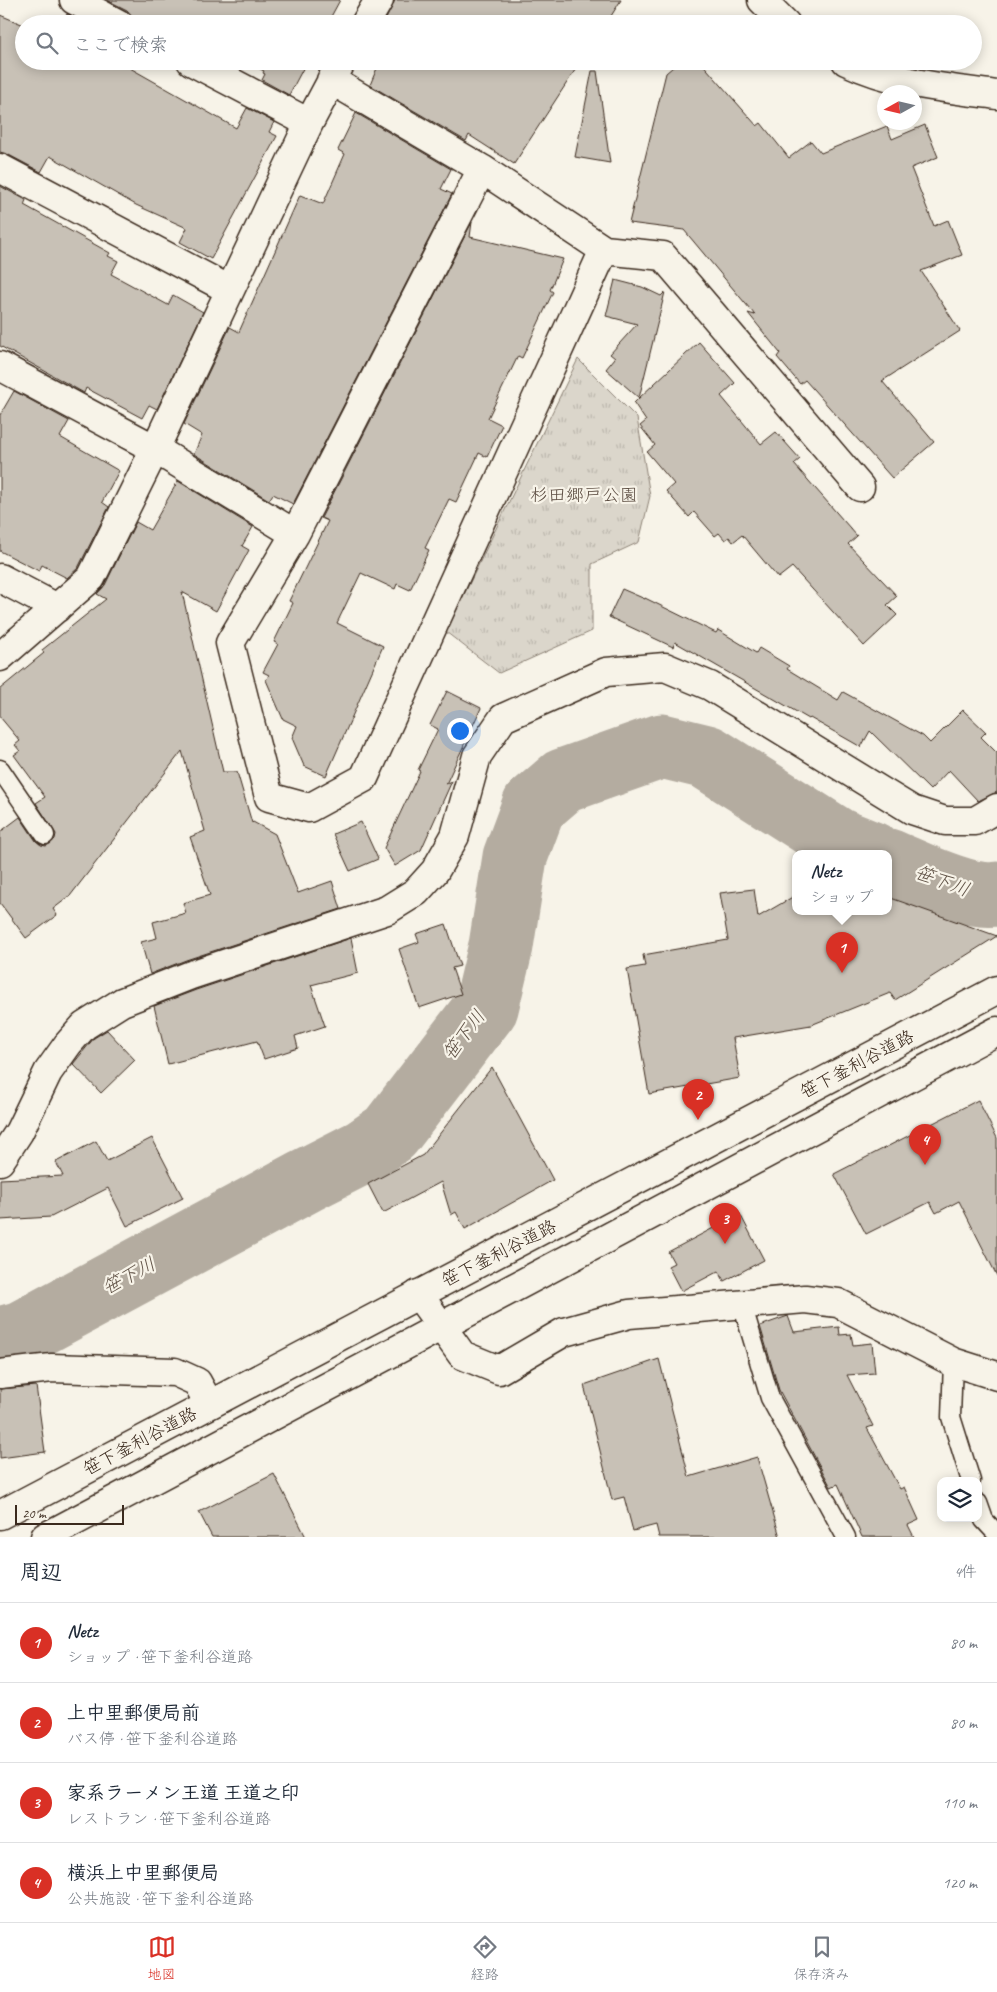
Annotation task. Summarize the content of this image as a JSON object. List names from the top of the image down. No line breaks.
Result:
{"streets":{"street":["笹下釜利谷道路"]},"water":["笹下川"],"parks":["杉田郷戸公園"],"scale_bar":"20 m","north":"left","page":{"search":"ここで検索","popup":["Netz","ショップ"],"pins":["1","2","4","3"],"scale":"20 m","heading":["周辺","4件"],"list":[{"mark":"1","name":"Netz","note":"ショップ · 笹下釜利谷道路","value":"80 m"},{"mark":"2","name":"上中里郵便局前","note":"バス停 · 笹下釜利谷道路","value":"80 m"},{"mark":"3","name":"家系ラーメン王道 王道之印","note":"レストラン · 笹下釜利谷道路","value":"110 m"},{"mark":"4","name":"横浜上中里郵便局","note":"公共施設 · 笹下釜利谷道路","value":"120 m"}],"nav":["地図","経路","保存済み"]}}
